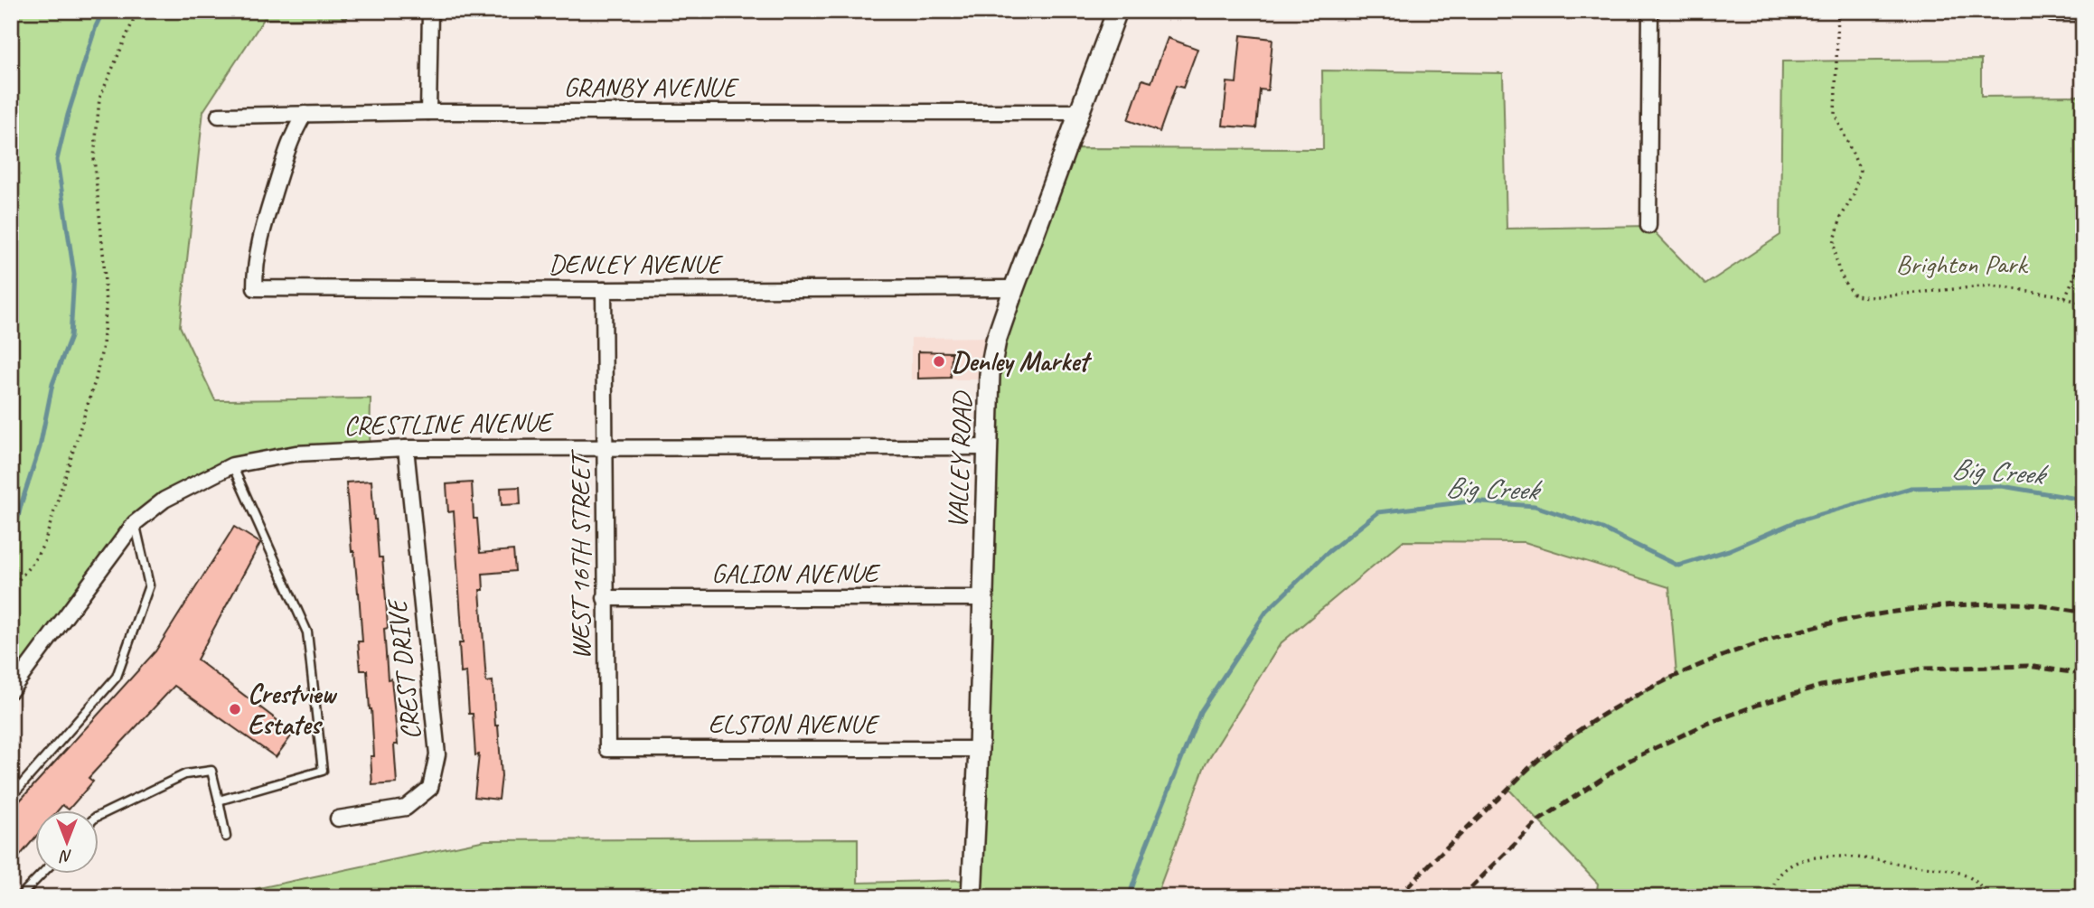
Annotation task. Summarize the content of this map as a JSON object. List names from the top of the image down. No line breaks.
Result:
{"streets":{"street":["GRANBY AVENUE","DENLEY AVENUE","CRESTLINE AVENUE","VALLEY ROAD","WEST 16TH STREET","GALION AVENUE","CREST DRIVE","ELSTON AVENUE"]},"crossings":[["GRANBY AVENUE","DENLEY AVENUE"],["GRANBY AVENUE","VALLEY ROAD"],["DENLEY AVENUE","VALLEY ROAD"],["DENLEY AVENUE","WEST 16TH STREET"],["CRESTLINE AVENUE","VALLEY ROAD"],["CRESTLINE AVENUE","WEST 16TH STREET"],["CRESTLINE AVENUE","CREST DRIVE"],["VALLEY ROAD","GALION AVENUE"],["VALLEY ROAD","ELSTON AVENUE"],["WEST 16TH STREET","GALION AVENUE"],["WEST 16TH STREET","ELSTON AVENUE"]],"water":["Big Creek"],"parks":["Brighton Park"],"places":["Denley Market","Crestview Estates"],"north":"bottom"}
